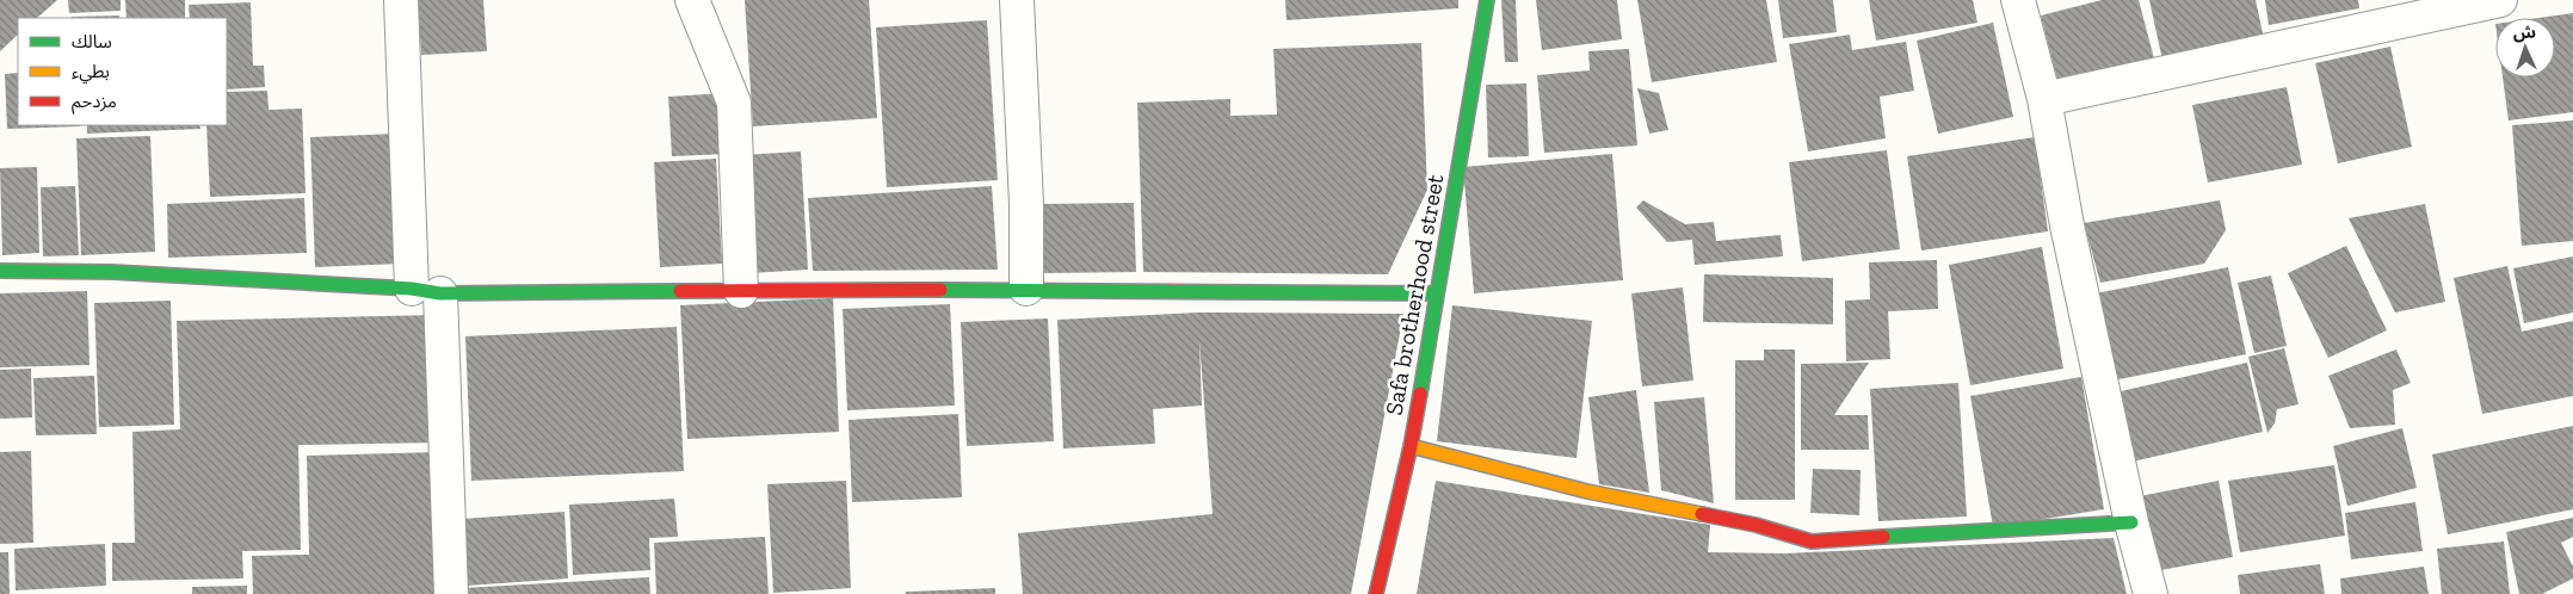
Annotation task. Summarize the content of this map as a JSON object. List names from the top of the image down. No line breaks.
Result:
{"streets":{"street":["Safa brotherhood street"]},"legend":["سالك","بطيء","مزدحم"],"north":"top"}
